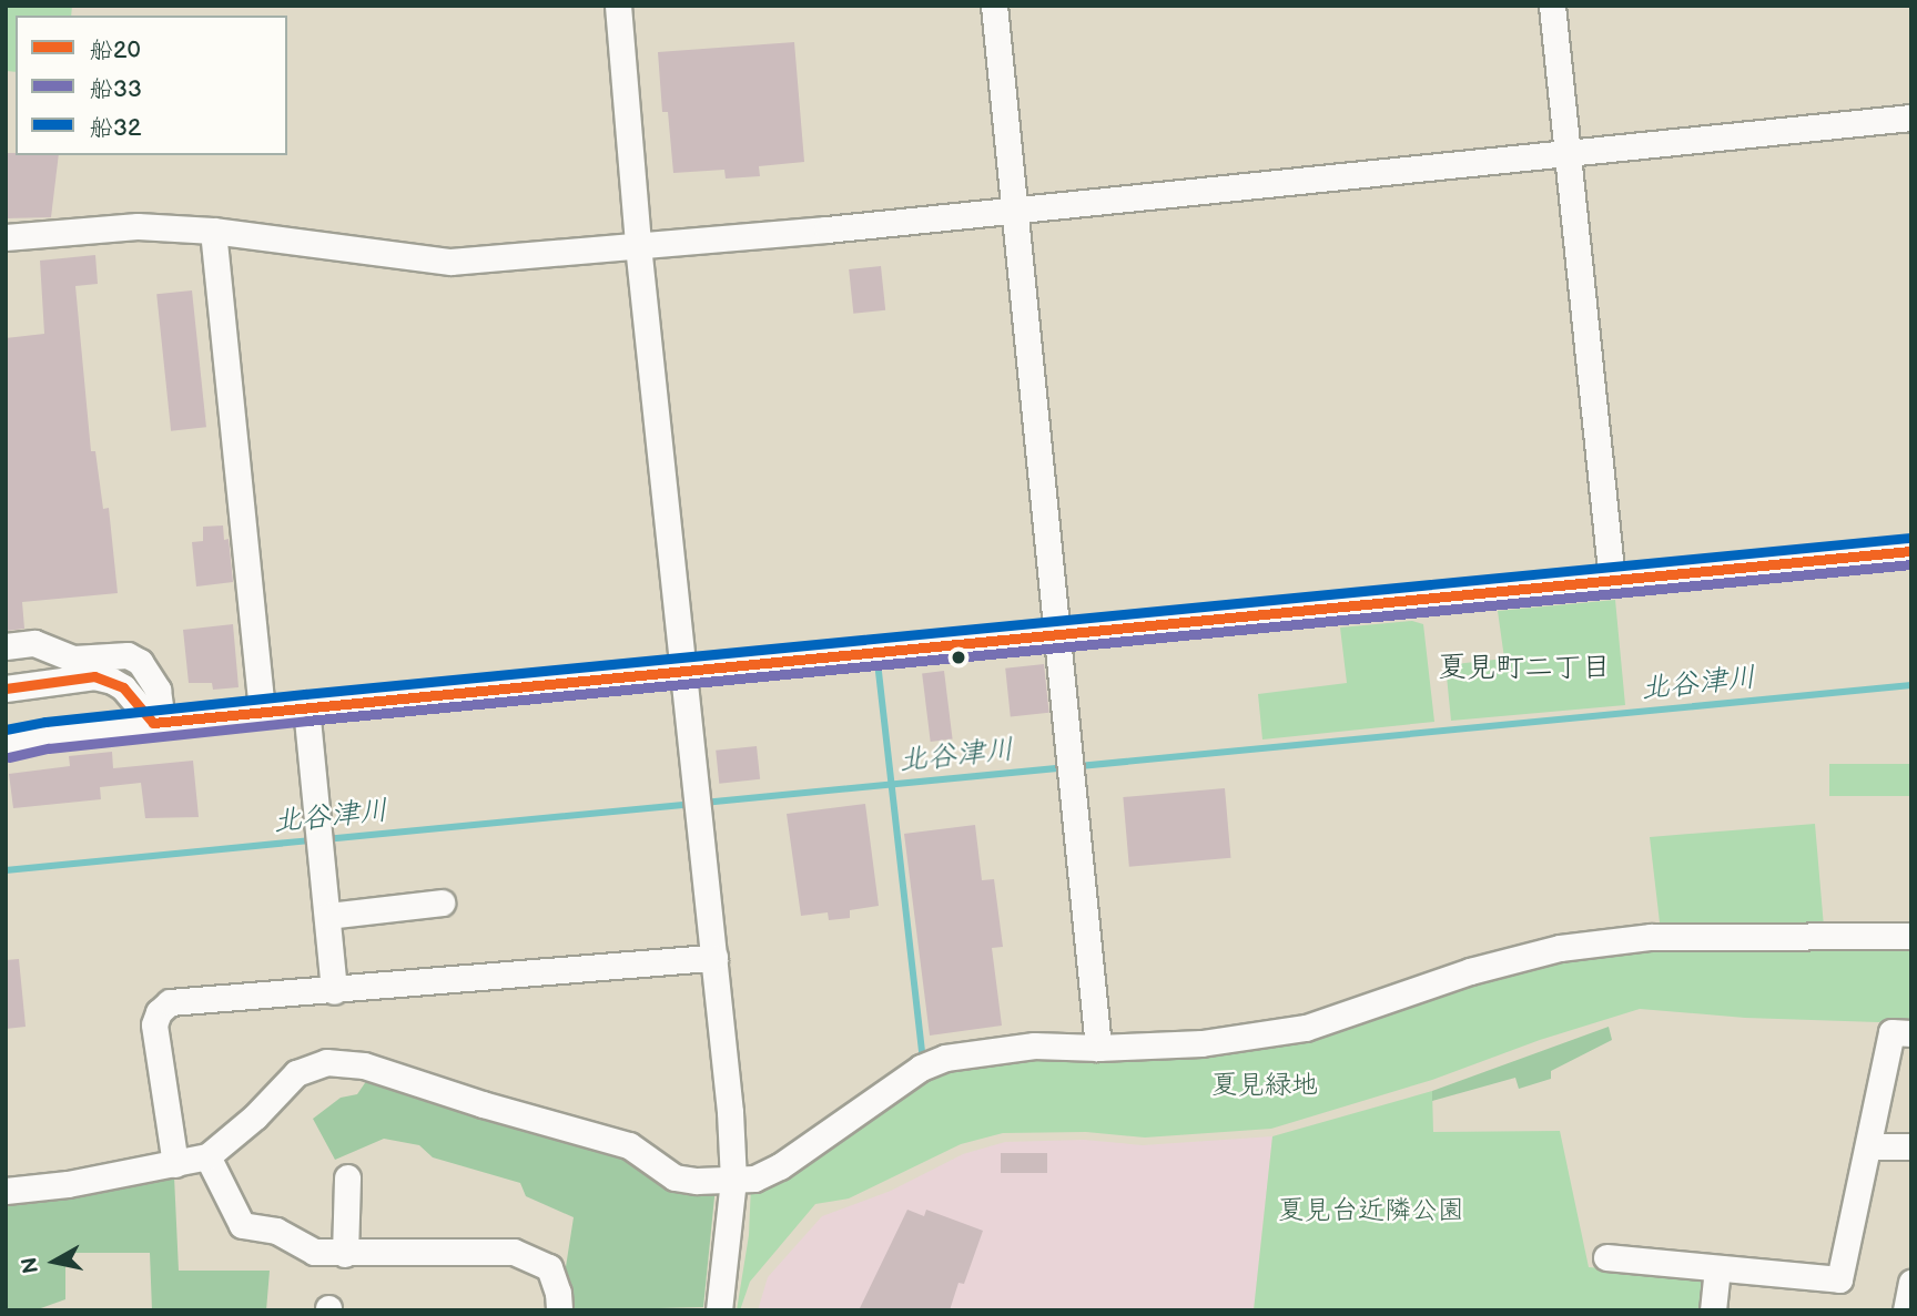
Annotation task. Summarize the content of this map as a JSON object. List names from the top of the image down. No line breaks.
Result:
{"districts":["夏見町二丁目"],"water":["北谷津川"],"parks":["夏見緑地","夏見台近隣公園"],"lines":["transit line 船32","transit line 船20","transit line 船33"],"legend":["船20","船33","船32"],"north":"left"}
